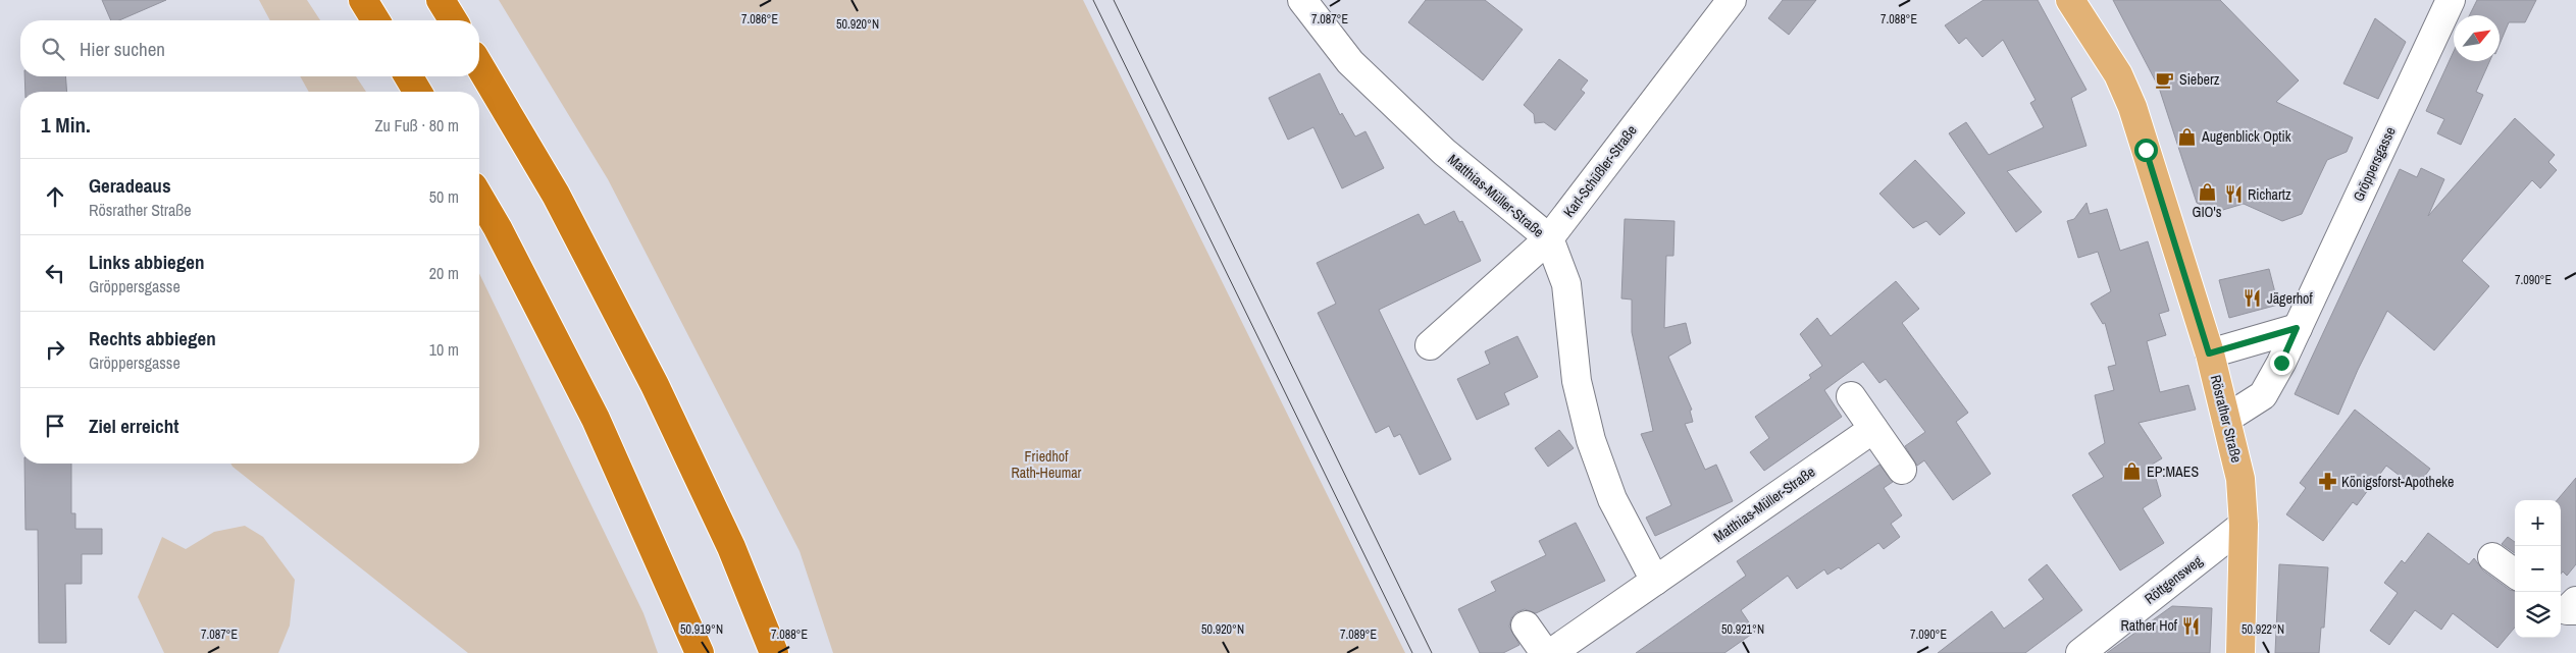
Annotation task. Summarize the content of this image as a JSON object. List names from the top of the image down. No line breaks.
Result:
{"streets":{"main road":["Rösrather Straße"],"street":["Gröppersgasse","Karl-Schüßler-Straße","Matthias-Müller-Straße","Röttgensweg"]},"crossings":[["Gröppersgasse","Rösrather Straße"],["Karl-Schüßler-Straße","Matthias-Müller-Straße"],["Rösrather Straße","Röttgensweg"]],"parks":["Friedhof Rath-Heumar"],"places":{"cafe":["Sieberz"],"shop":["Augenblick Optik","GIO's","EP:MAES"],"restaurant":["Richartz","Jägerhof","Rather Hof"],"pharmacy":["Königsforst-Apotheke"]},"north":"top right","page":{"search":"Hier suchen","heading":["1 Min.","Zu Fuß · 80 m"],"list":[["Geradeaus","Rösrather Straße","50 m"],["Links abbiegen","Gröppersgasse","20 m"],["Rechts abbiegen","Gröppersgasse","10 m"],"Ziel erreicht"],"map_buttons":["+","−"]},"coordinates":["7.086°E","7.087°E","7.088°E","50.920°N","7.090°E","50.919°N","50.921°N","50.922°N","7.089°E"]}
